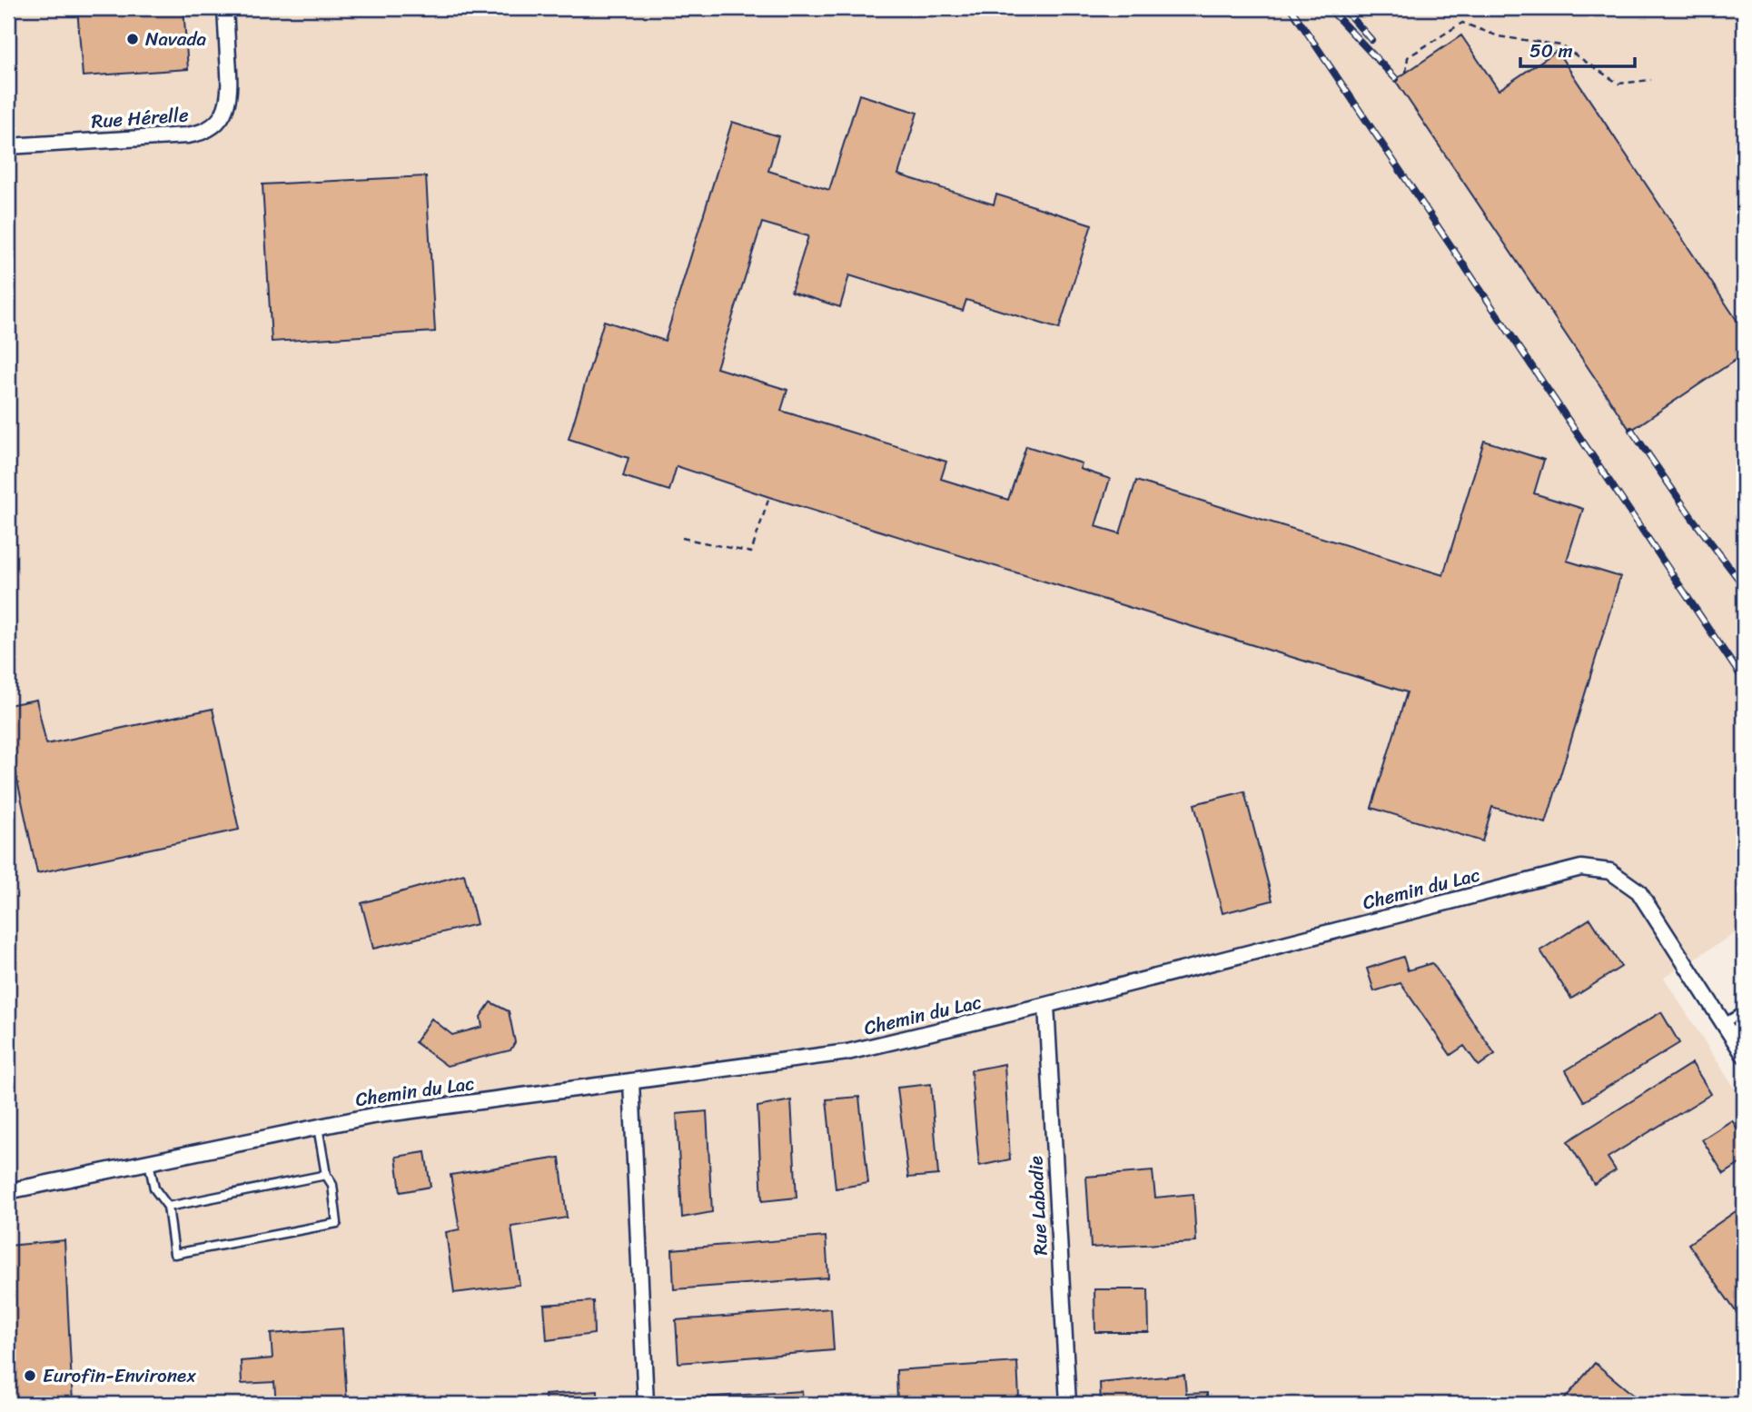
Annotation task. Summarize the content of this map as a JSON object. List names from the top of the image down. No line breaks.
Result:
{"streets":{"street":["Rue Hérelle","Chemin du Lac","Rue Labadie"]},"crossings":[["Chemin du Lac","Rue Labadie"]],"places":["Navada","Eurofin-Environex"],"scale_bar":"50 m"}
